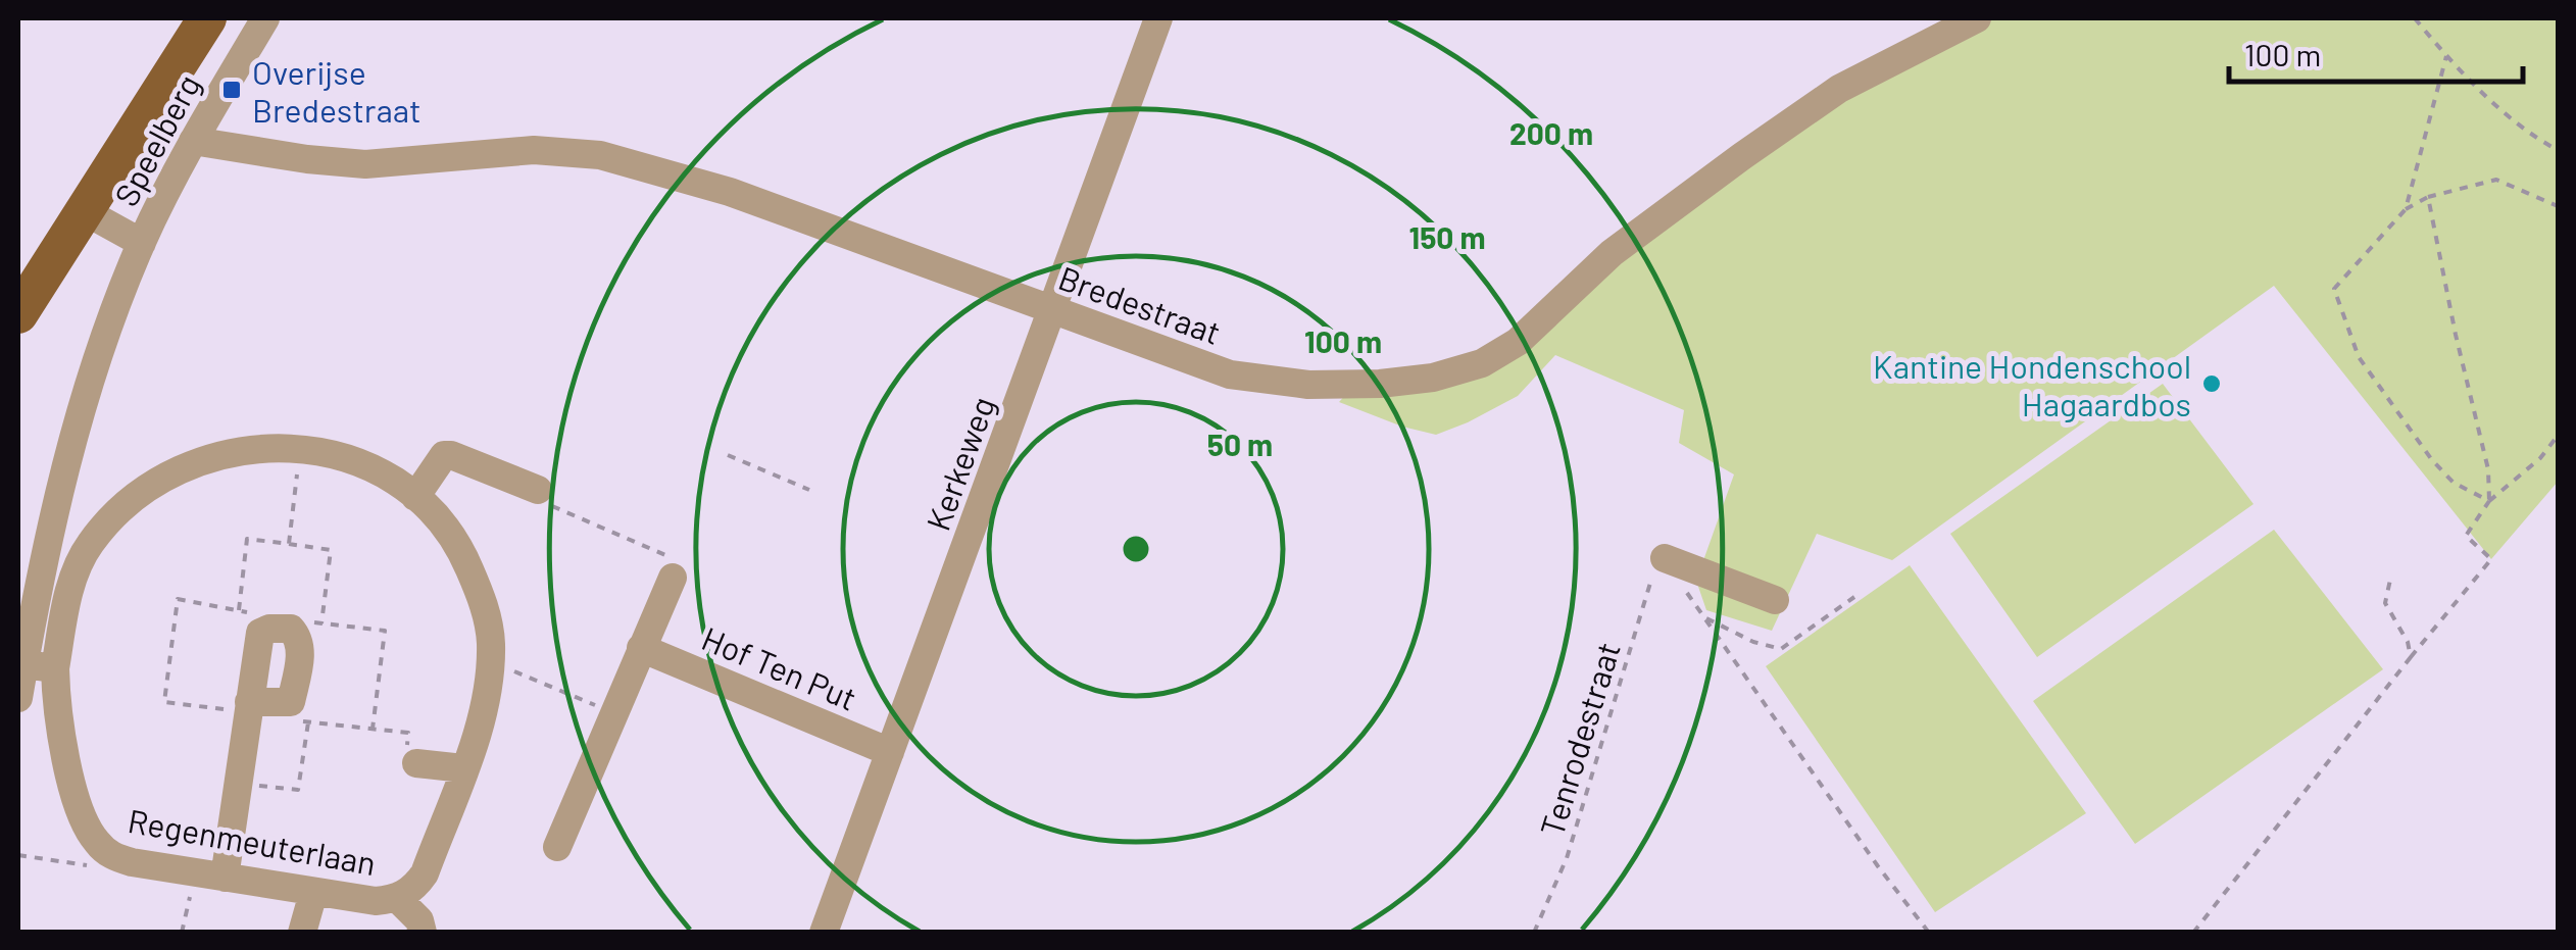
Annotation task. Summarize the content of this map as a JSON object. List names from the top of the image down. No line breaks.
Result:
{"streets":{"street":["Speelberg","Bredestraat","Kerkeweg","Hof Ten Put","Regenmeuterlaan"],"path":["Tenrodestraat"]},"crossings":[["Speelberg","Bredestraat"],["Bredestraat","Kerkeweg"],["Kerkeweg","Hof Ten Put"]],"places":{"transit":["Overijse Bredestraat"],"other":["Kantine Hondenschool Hagaardbos"]},"scale_bar":"100 m","rings":["200 m","150 m","100 m","50 m"]}
